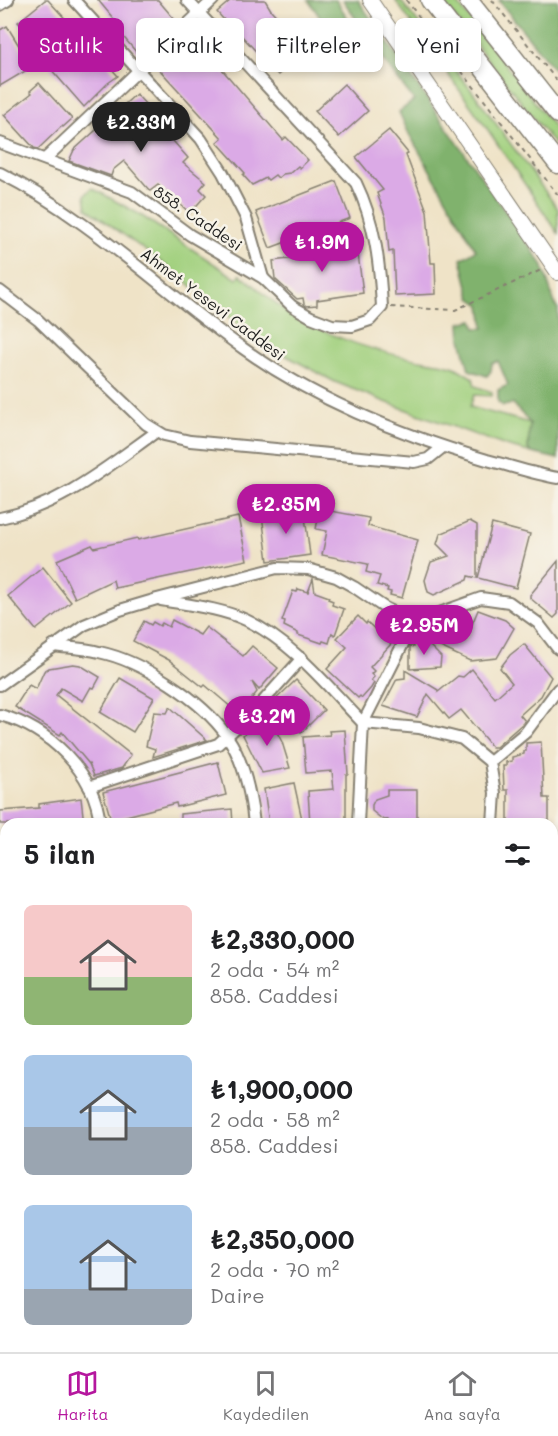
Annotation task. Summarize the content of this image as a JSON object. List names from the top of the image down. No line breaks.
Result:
{"streets":{"street":["858. Caddesi","Ahmet Yesevi Caddesi"]},"page":{"chip":["Satılık","Kiralık","Filtreler","Yeni"],"price":["₺2.33M","₺1.9M","₺2.35M","₺2.95M","₺3.2M"],"heading":"5 ilan","list":[{"name":"₺2,330,000","note":"2 oda · 54 m² · 858. Caddesi"},{"name":"₺1,900,000","note":"2 oda · 58 m² · 858. Caddesi"},{"name":"₺2,350,000","note":"2 oda · 70 m² · Daire"}],"tabs":["Harita","Kaydedilen","Ana sayfa"]}}
